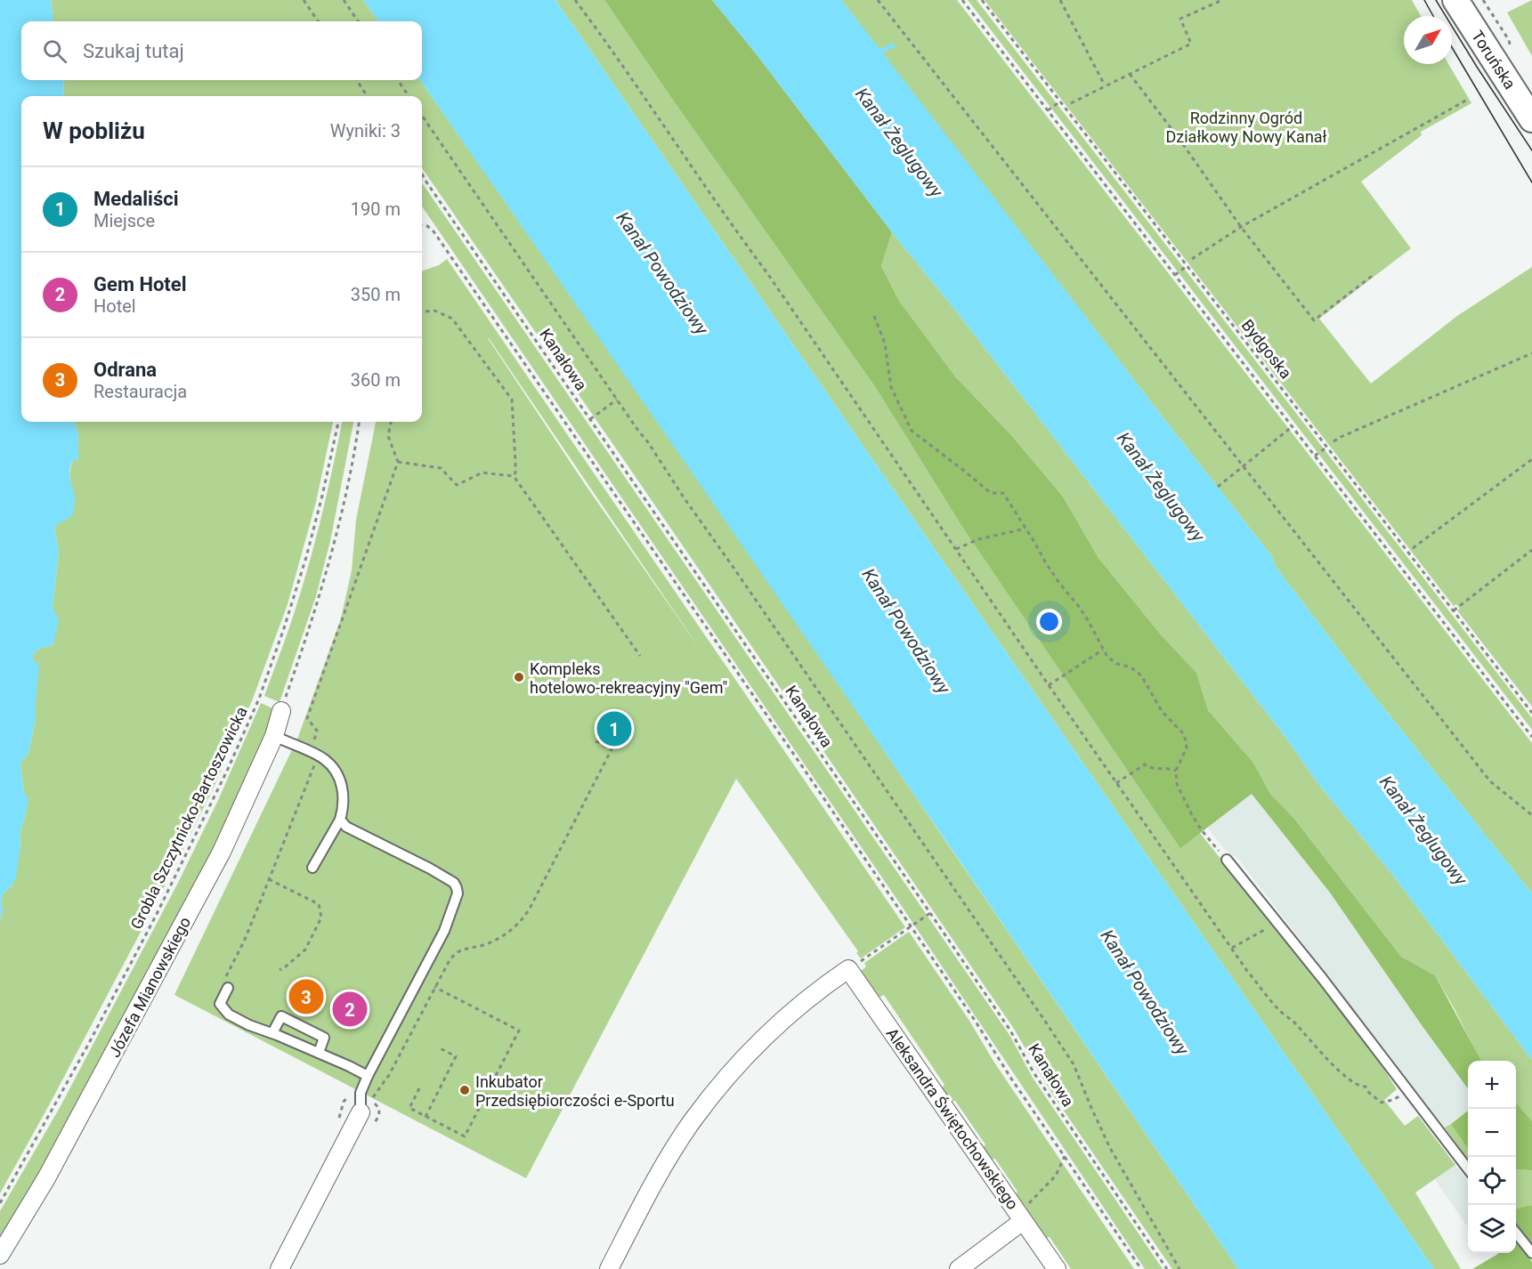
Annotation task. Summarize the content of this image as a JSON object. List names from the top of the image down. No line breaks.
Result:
{"streets":{"street":["Toruńska","Józefa Mianowskiego","Aleksandra Świętochowskiego"],"path":["Bydgoska","Kanałowa","Grobla Szczytnicko-Bartoszowicka"]},"water":["Kanał Żeglugowy","Kanał Powodziowy"],"parks":["Rodzinny Ogród Działkowy Nowy Kanał"],"places":["Kompleks hotelowo-rekreacyjny \"Gem\"","Inkubator Przedsiębiorczości e-Sportu"],"north":"top right","page":{"search":"Szukaj tutaj","heading":["W pobliżu","Wyniki: 3"],"list":[{"mark":"1","name":"Medaliści","note":"Miejsce","value":"190 m"},{"mark":"2","name":"Gem Hotel","note":"Hotel","value":"350 m"},{"mark":"3","name":"Odrana","note":"Restauracja","value":"360 m"}],"pins":["1","3","2"],"map_buttons":["+","−"]}}
